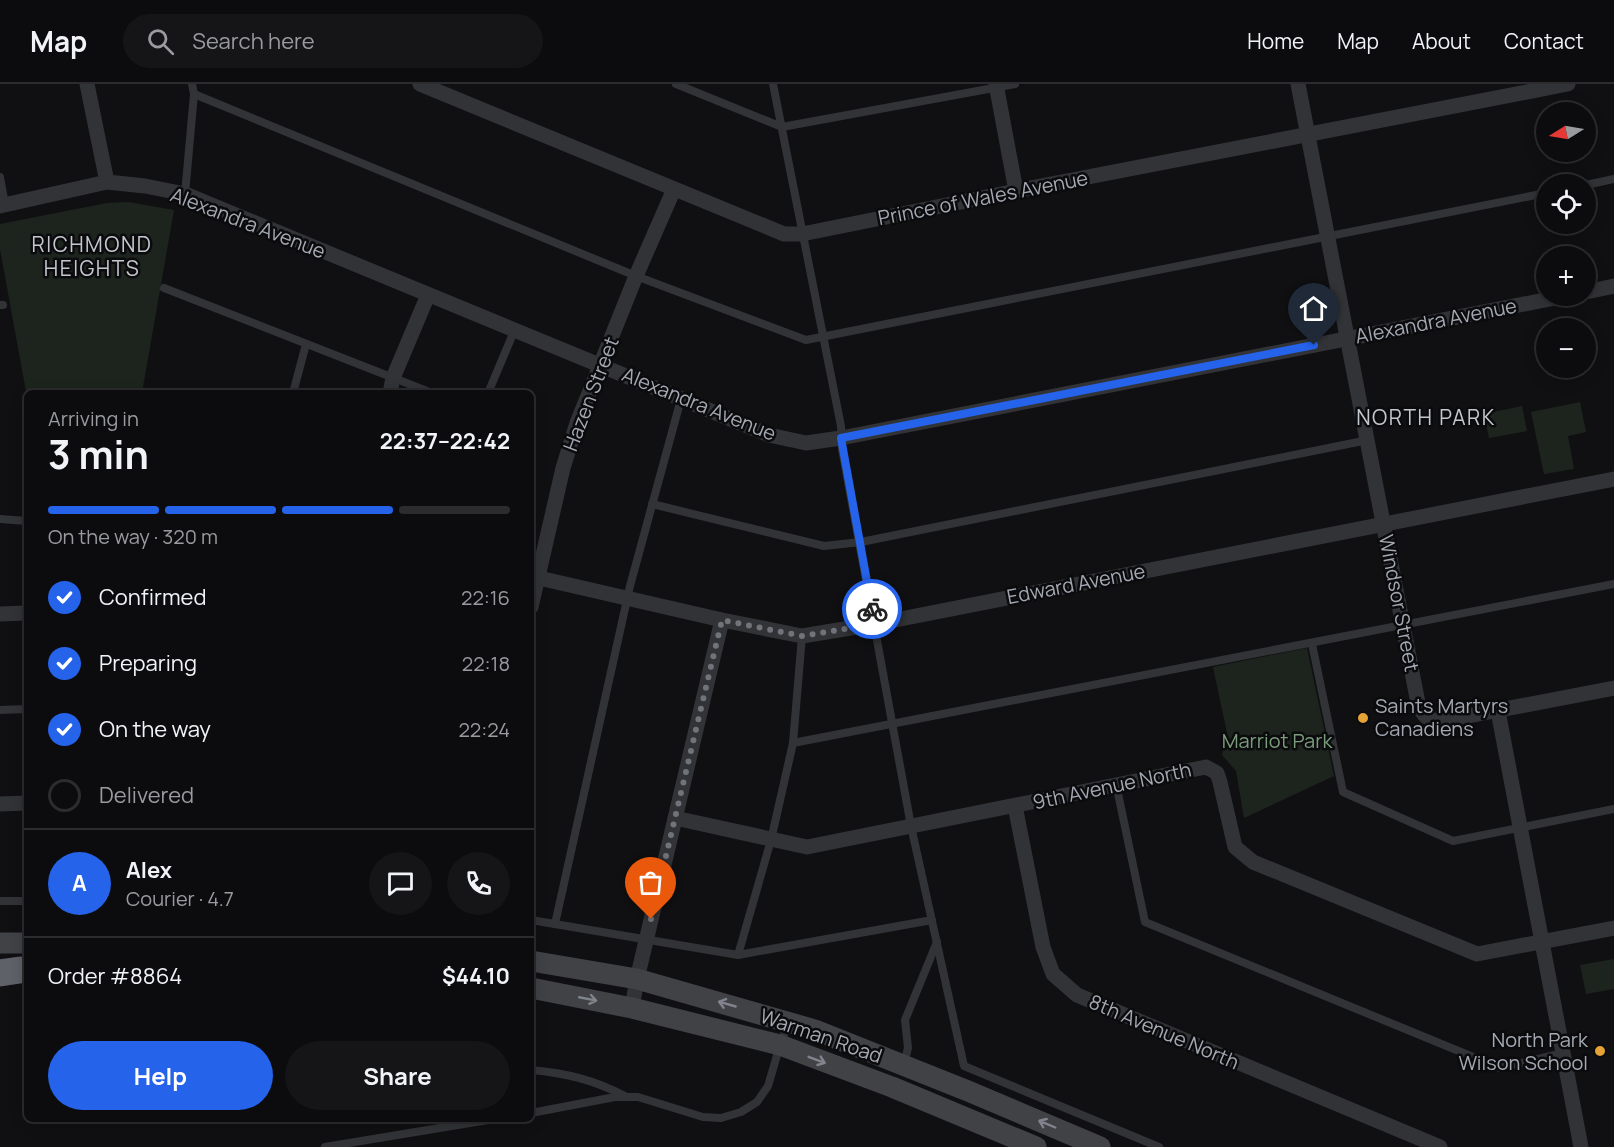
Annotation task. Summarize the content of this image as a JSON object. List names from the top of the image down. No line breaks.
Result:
{"streets":{"main road":["Warman Road"],"street":["Prince of Wales Avenue","Alexandra Avenue","Hazen Street","Edward Avenue","Windsor Street","9th Avenue North","8th Avenue North"]},"crossings":[["Prince of Wales Avenue","Hazen Street"],["Prince of Wales Avenue","Windsor Street"],["Alexandra Avenue","Hazen Street"],["Alexandra Avenue","Windsor Street"],["Hazen Street","Edward Avenue"],["Edward Avenue","Windsor Street"],["9th Avenue North","8th Avenue North"]],"districts":["RICHMOND HEIGHTS","NORTH PARK"],"parks":["Marriot Park"],"places":["Saints Martyrs Canadiens","North Park Wilson School"],"north":"left","page":{"header":"Map","search":"Search here","nav":["Home","Map","About","Contact"],"map_buttons":["+","−"],"heading":["3 min","Arriving in","22:37–22:42"],"panel":["Alex","Courier · 4.7","Order #8864","$44.10"],"bar":"On the way · 320 m","list":[["Confirmed","22:16"],["Preparing","22:18"],["On the way","22:24"],"Delivered"],"round":"A","buttons":["Help","Share"]}}
